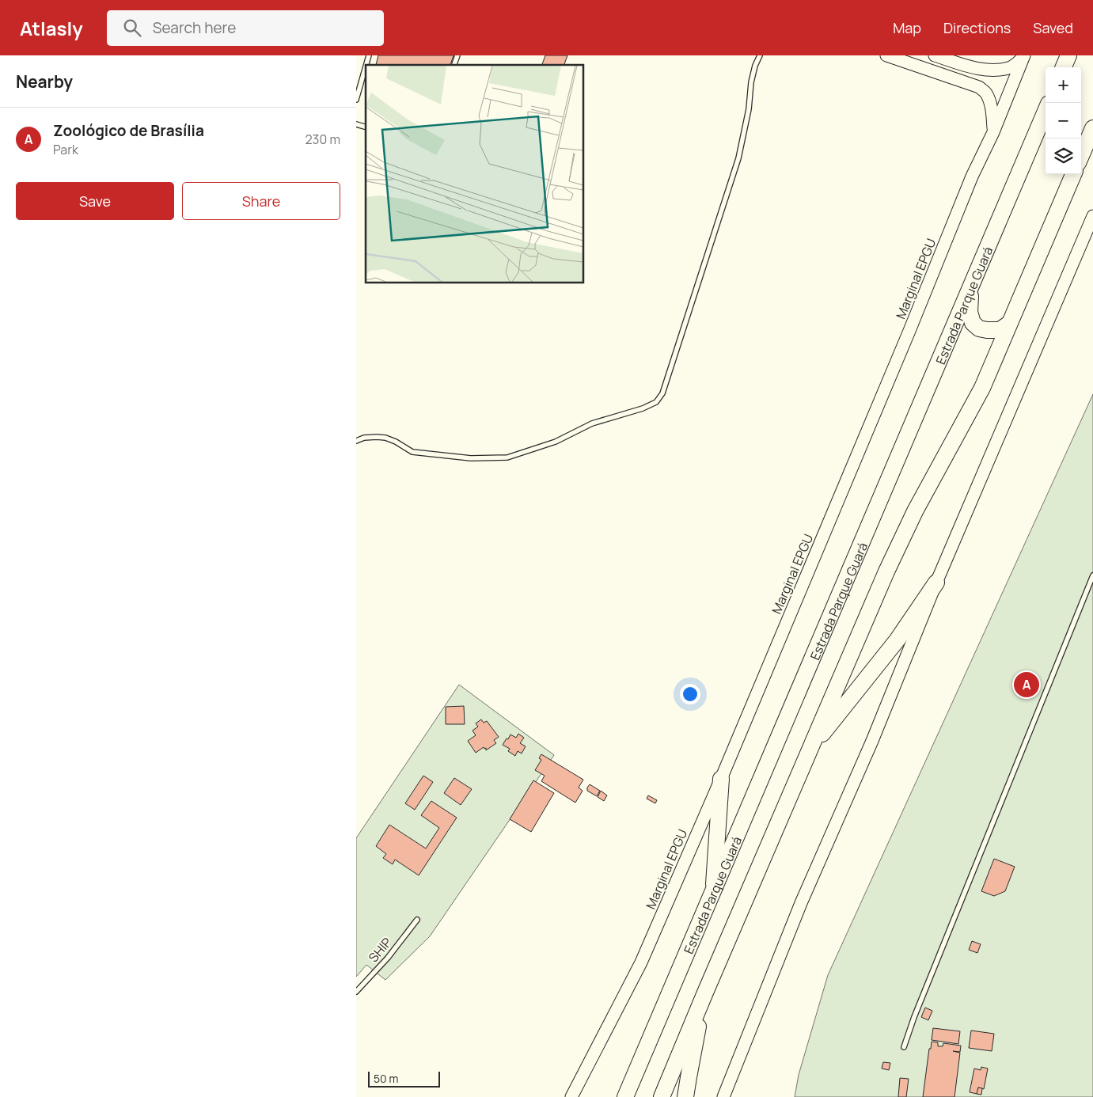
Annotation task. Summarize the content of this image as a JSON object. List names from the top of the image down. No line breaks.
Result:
{"streets":{"highway":["Estrada Parque Guará"],"street":["Marginal EPGU"],"lane":["SHIP"]},"scale_bar":"50 m","page":{"header":"Atlasly","search":"Search here","nav":["Map","Directions","Saved"],"heading":"Nearby","map_buttons":["+","−"],"list":[{"mark":"A","name":"Zoológico de Brasília","note":"Park","value":"230 m"}],"buttons":["Save","Share"],"pins":"A","scale":"50 m"}}
